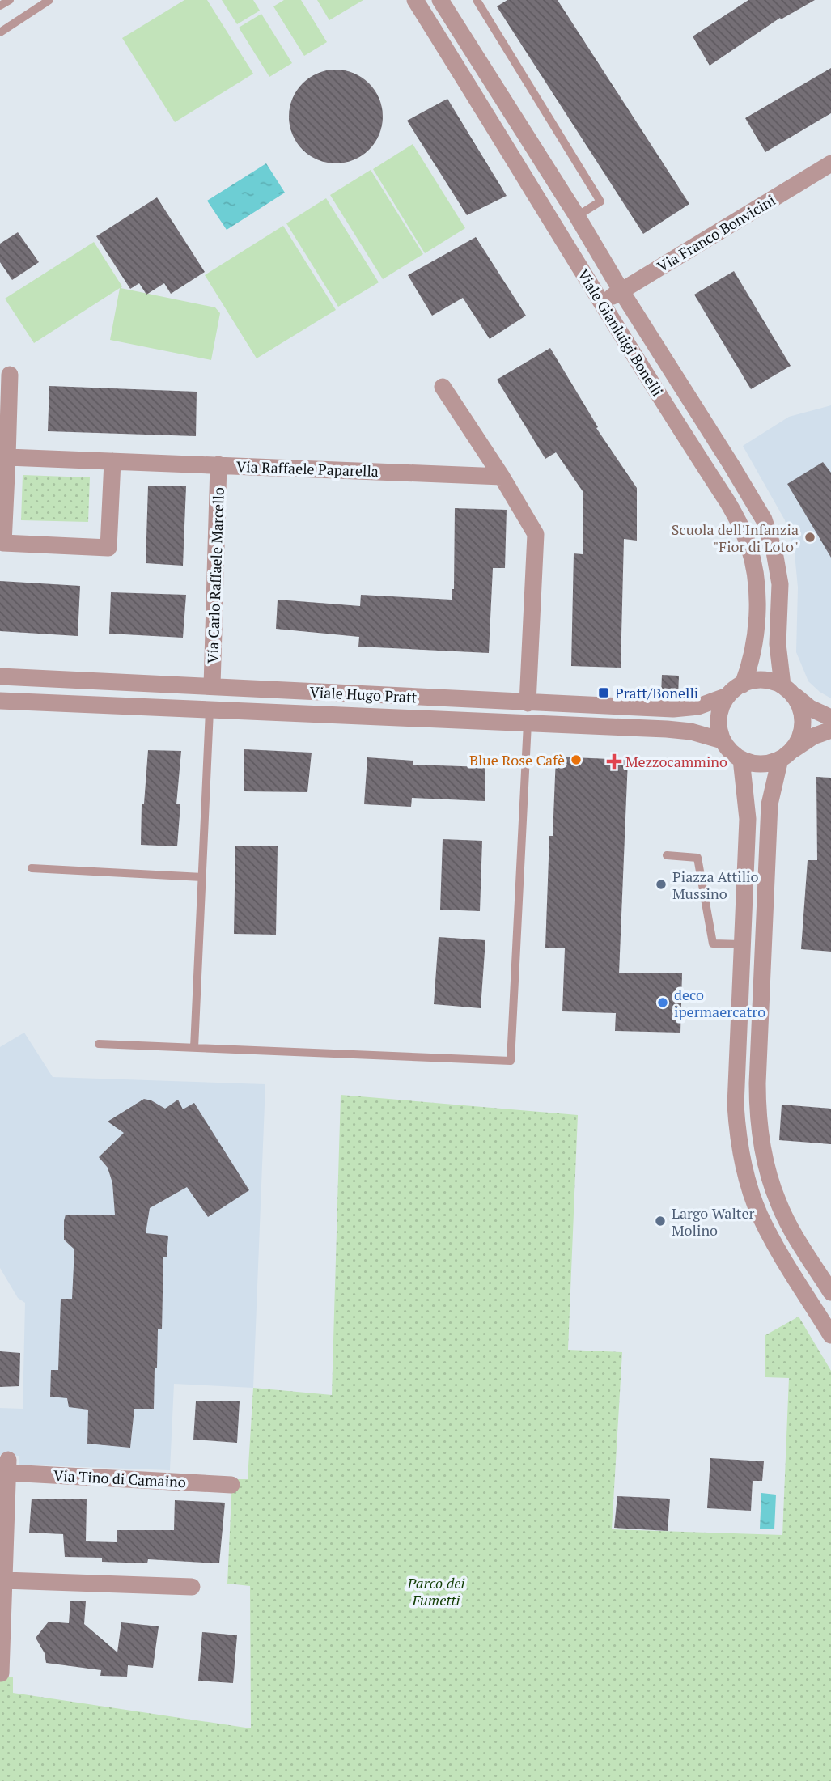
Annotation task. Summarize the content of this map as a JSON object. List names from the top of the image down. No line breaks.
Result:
{"streets":{"street":["Via Franco Bonvicini","Viale Gianluigi Bonelli","Via Raffaele Paparella","Via Carlo Raffaele Marcello","Viale Hugo Pratt","Via Tino di Camaino"]},"crossings":[["Via Franco Bonvicini","Viale Gianluigi Bonelli"],["Viale Gianluigi Bonelli","Viale Hugo Pratt"],["Via Raffaele Paparella","Via Carlo Raffaele Marcello"],["Via Carlo Raffaele Marcello","Viale Hugo Pratt"]],"parks":["Parco dei Fumetti"],"places":{"other":["Scuola dell'Infanzia \"Fior di Loto\"","Blue Rose Cafè","Piazza Attilio Mussino","deco ipermaercatro","Largo Walter Molino"],"transit":["Pratt/Bonelli"],"health":["Mezzocammino"]}}
